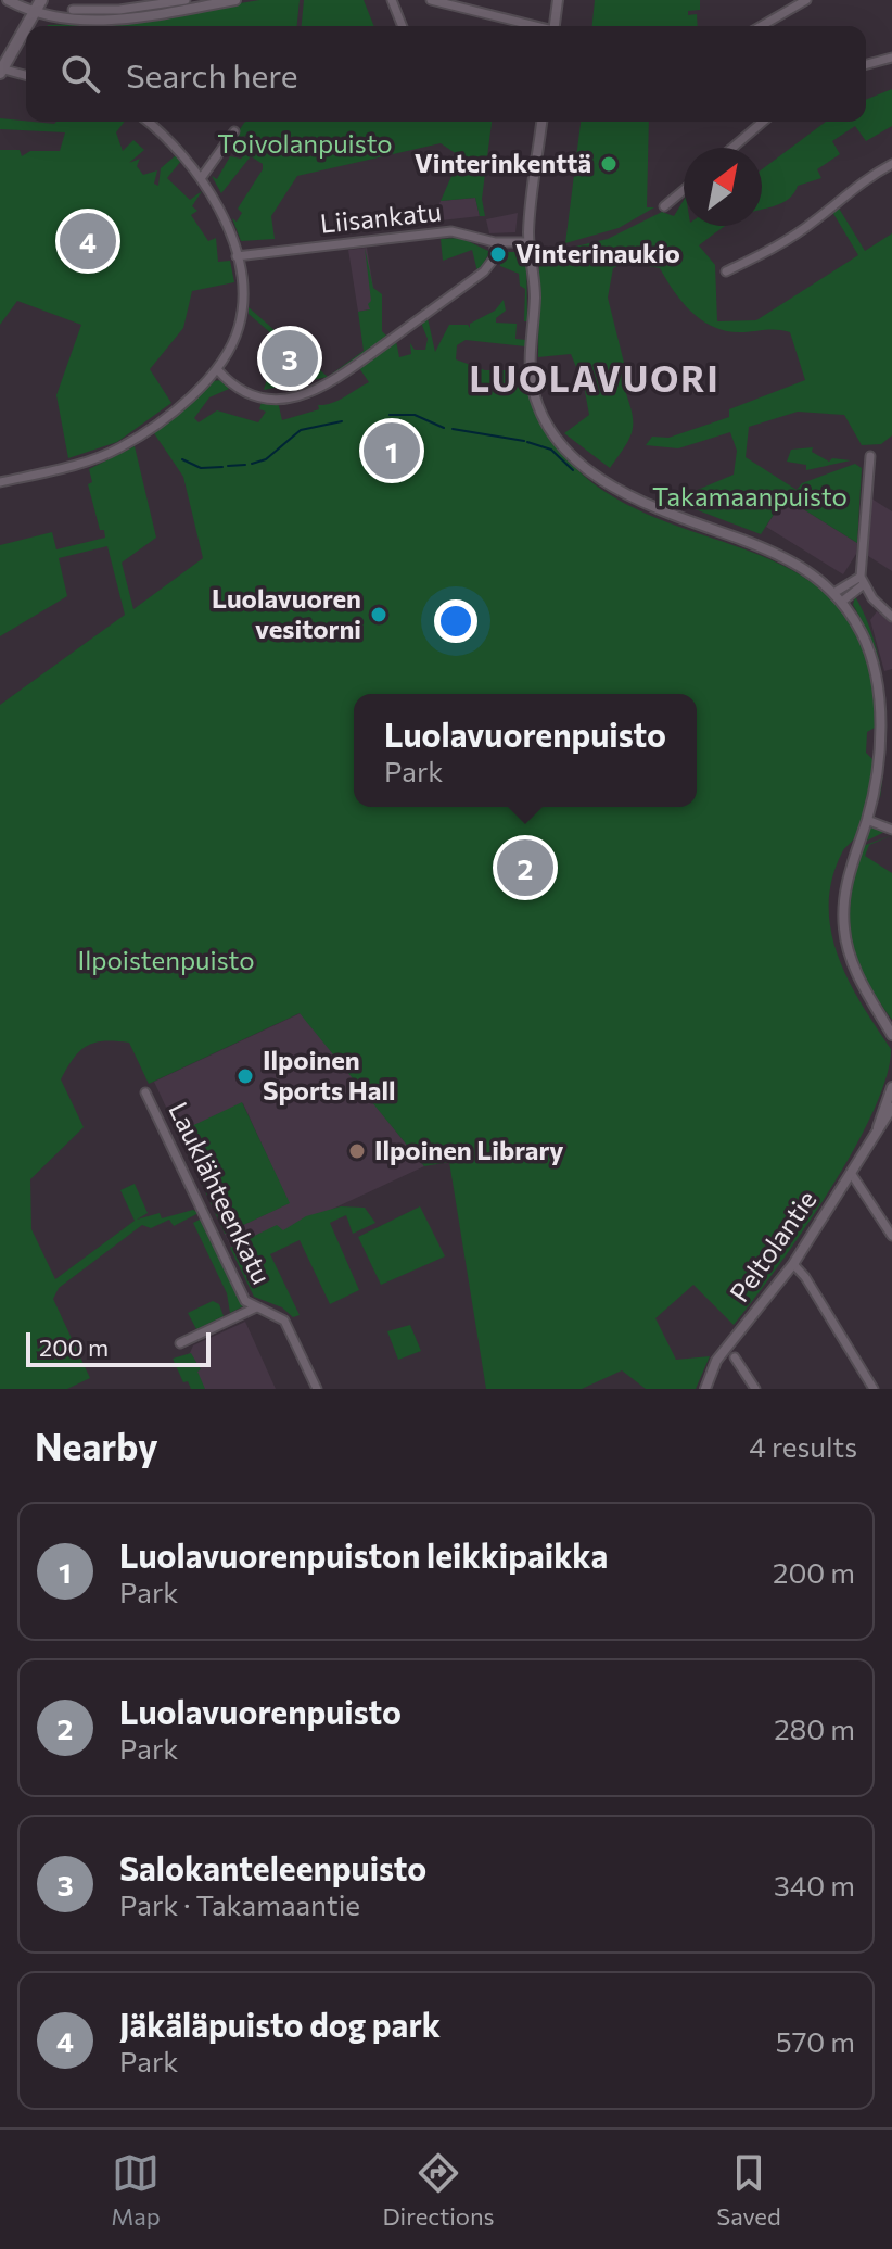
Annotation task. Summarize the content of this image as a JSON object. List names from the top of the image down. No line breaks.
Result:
{"streets":{"street":["Liisankatu","Lauklähteenkatu","Peltolantie"]},"districts":["LUOLAVUORI"],"parks":["Toivolanpuisto","Takamaanpuisto","Ilpoistenpuisto"],"places":["Vinterinkenttä","Vinterinaukio","Luolavuoren vesitorni","Ilpoinen Sports Hall","Ilpoinen Library"],"scale_bar":"200 m","north":"top right","page":{"search":"Search here","pins":["4","3","1","2"],"popup":["Luolavuorenpuisto","Park"],"scale":"200 m","heading":["Nearby","4 results"],"list":[{"mark":"1","name":"Luolavuorenpuiston leikkipaikka","note":"Park","value":"200 m"},{"mark":"2","name":"Luolavuorenpuisto","note":"Park","value":"280 m"},{"mark":"3","name":"Salokanteleenpuisto","note":"Park · Takamaantie","value":"340 m"},{"mark":"4","name":"Jäkäläpuisto dog park","note":"Park","value":"570 m"}],"nav":["Map","Directions","Saved"]}}
